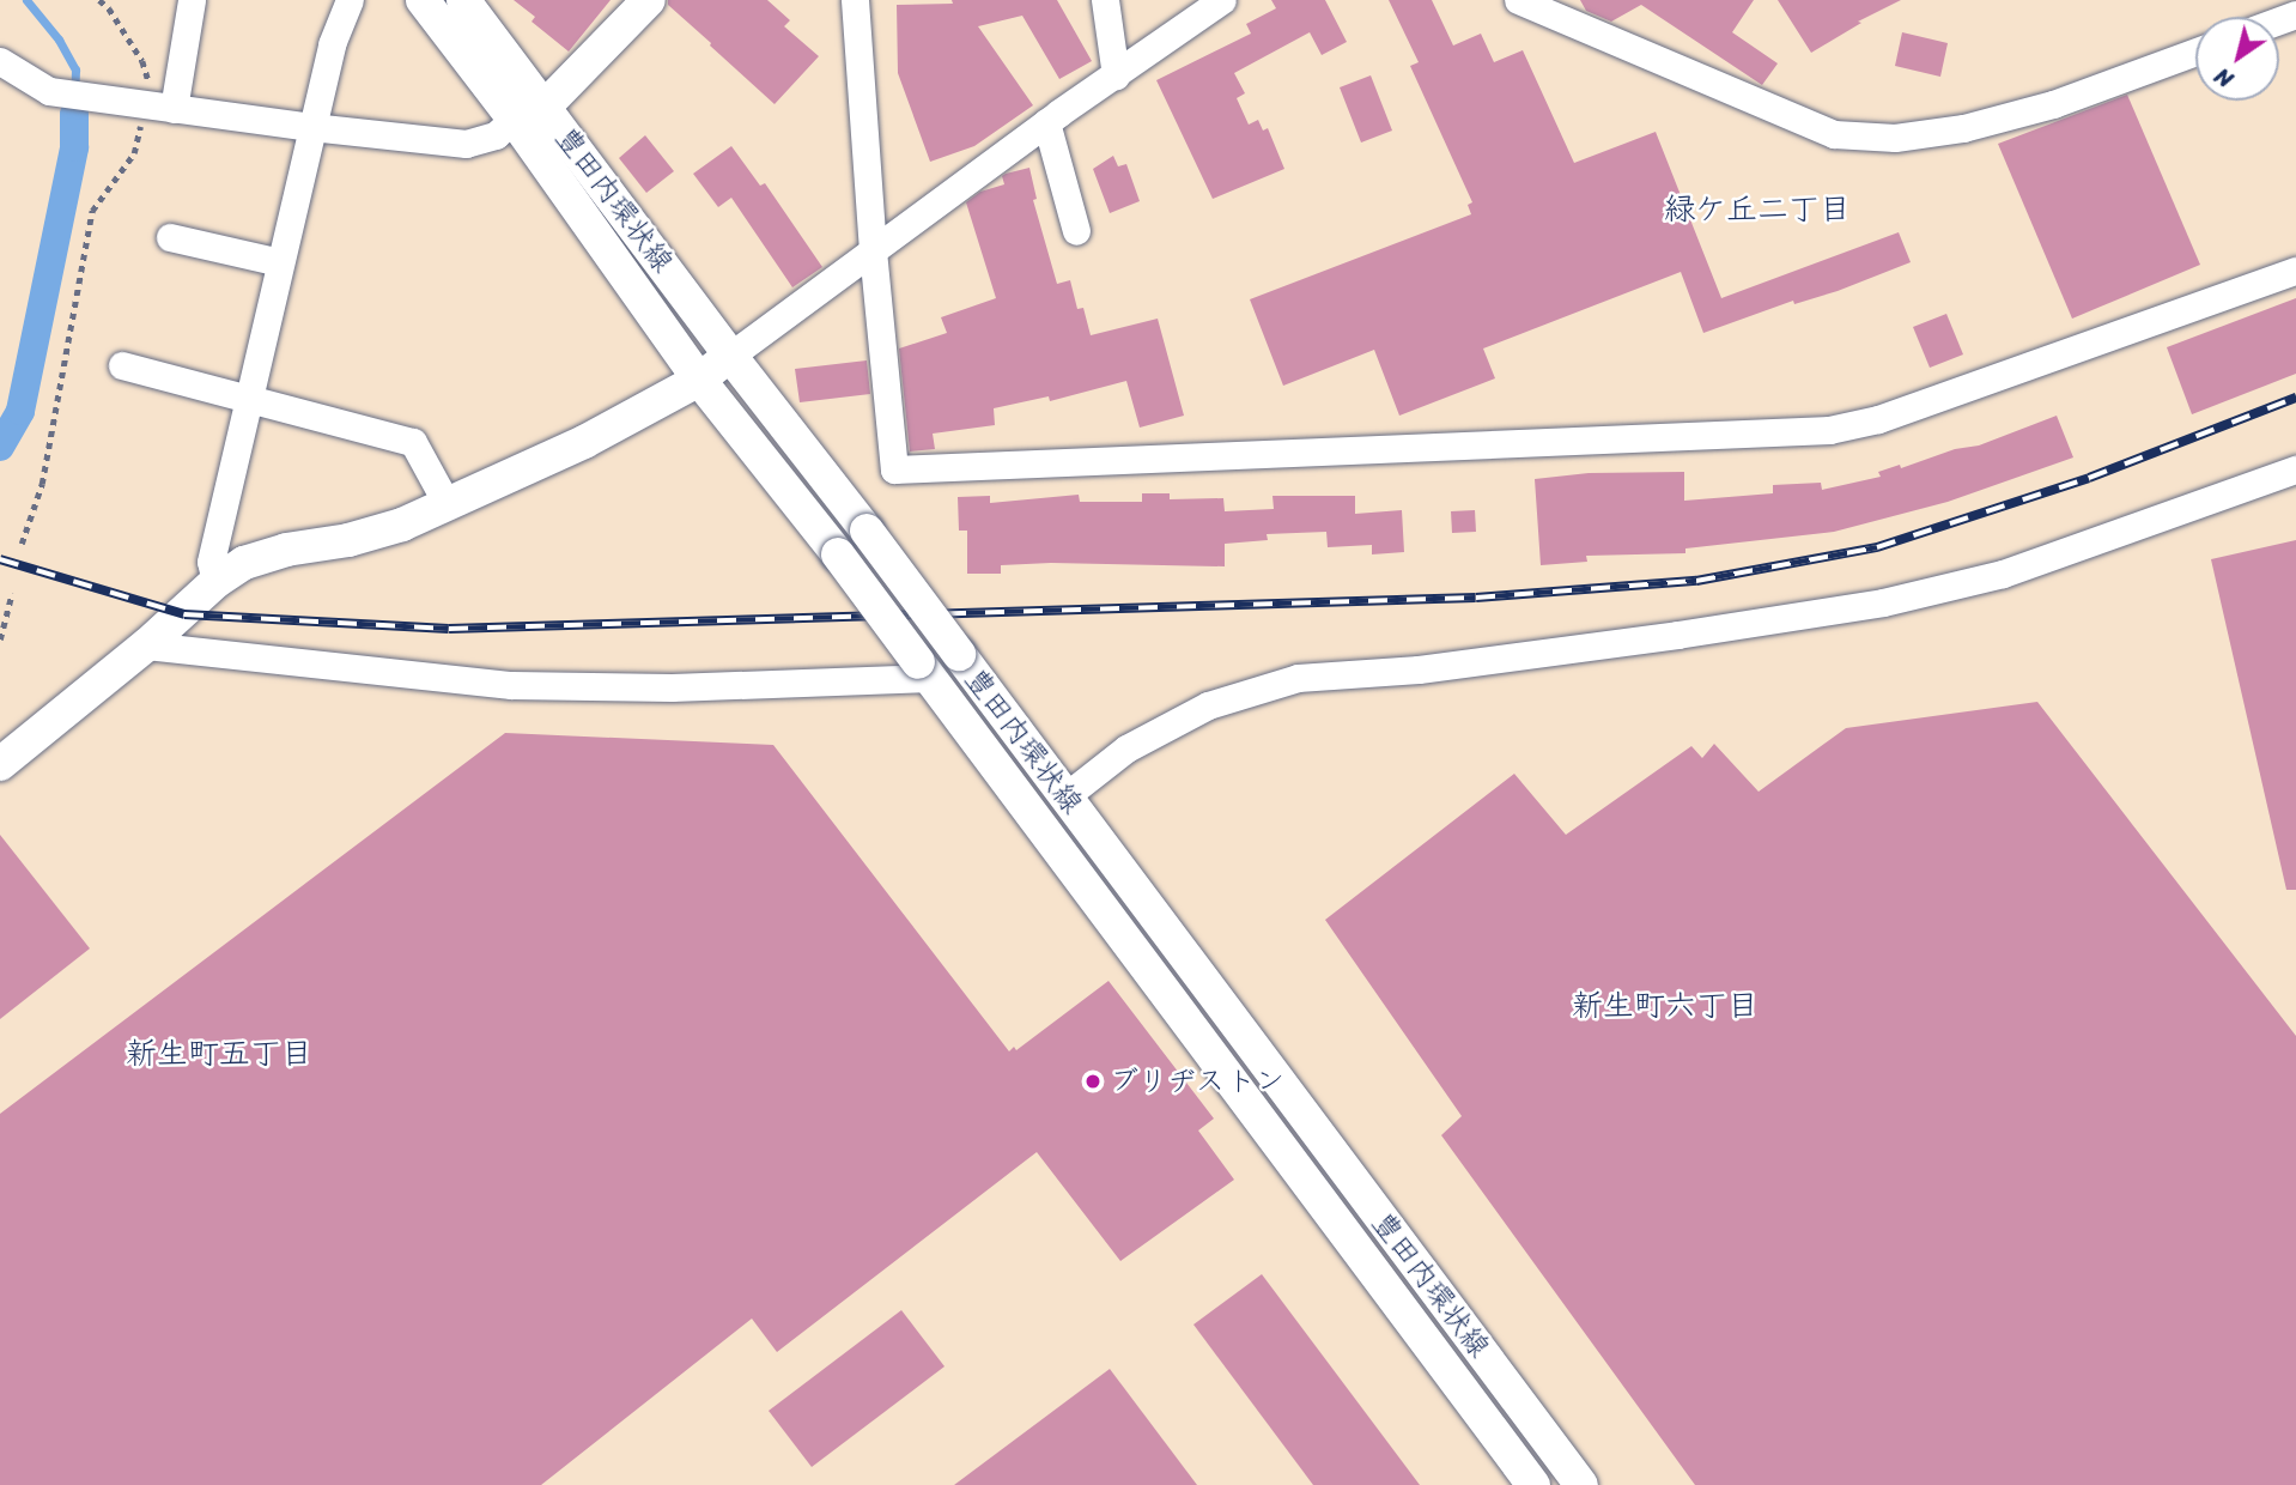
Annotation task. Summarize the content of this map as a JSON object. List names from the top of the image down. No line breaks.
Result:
{"streets":{"street":["豊田内環状線"]},"districts":["緑ケ丘二丁目","新生町六丁目","新生町五丁目"],"places":["ブリヂストン"],"north":"bottom left"}
